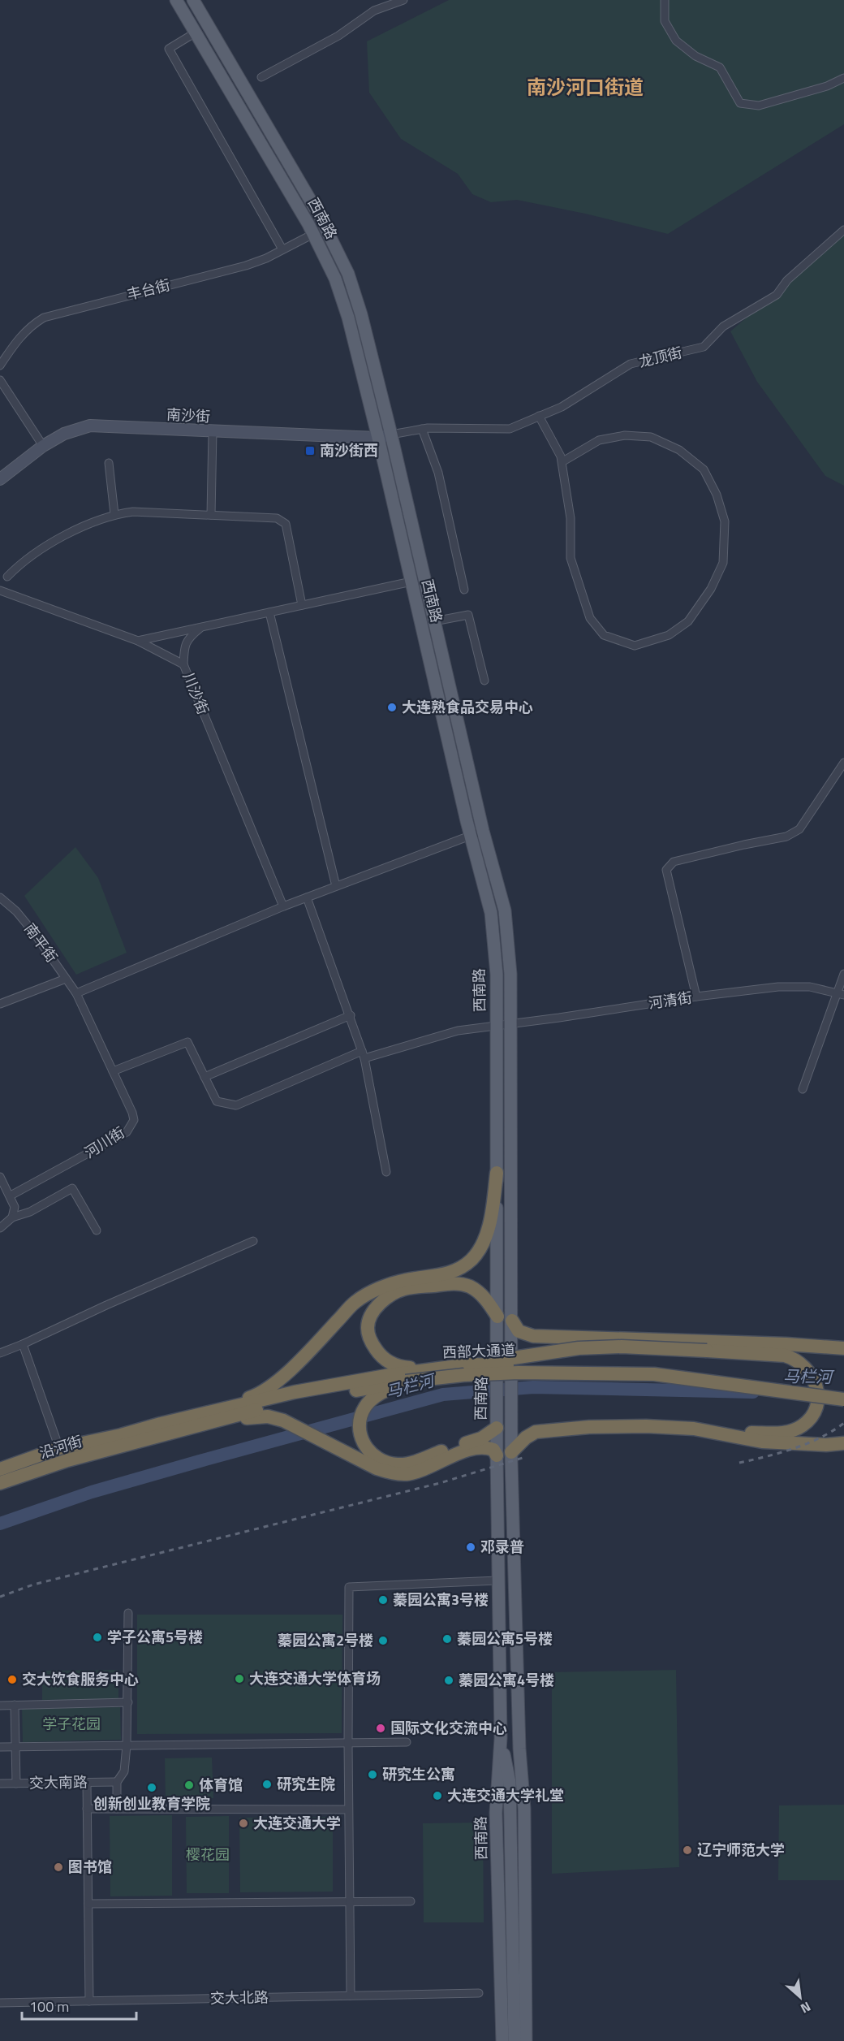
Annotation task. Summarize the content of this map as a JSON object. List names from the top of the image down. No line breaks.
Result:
{"streets":{"highway":["西部大通道","沿河街"],"main road":["西南路"],"street":["丰台街","龙顶街","南沙街","川沙街","南平街","河清街","河川街","交大南路","交大北路"]},"crossings":[["西南路","丰台街"],["西南路","龙顶街"],["西南路","南沙街"],["西南路","河清街"],["龙顶街","南沙街"],["南平街","河川街"],["西部大通道","沿河街"]],"districts":["南沙河口街道"],"water":["马栏河"],"parks":["学子花园","樱花园"],"places":{"transit":["南沙街西"],"other":["大连熟食品交易中心","邓录普","蓁园公寓3号楼","学子公寓5号楼","蓁园公寓5号楼","蓁园公寓2号楼","大连交通大学体育场","交大饮食服务中心","蓁园公寓4号楼","国际文化交流中心","研究生公寓","研究生院","体育馆","创新创业教育学院","大连交通大学礼堂","大连交通大学","辽宁师范大学","图书馆"]},"scale_bar":"100 m","north":"bottom right"}
